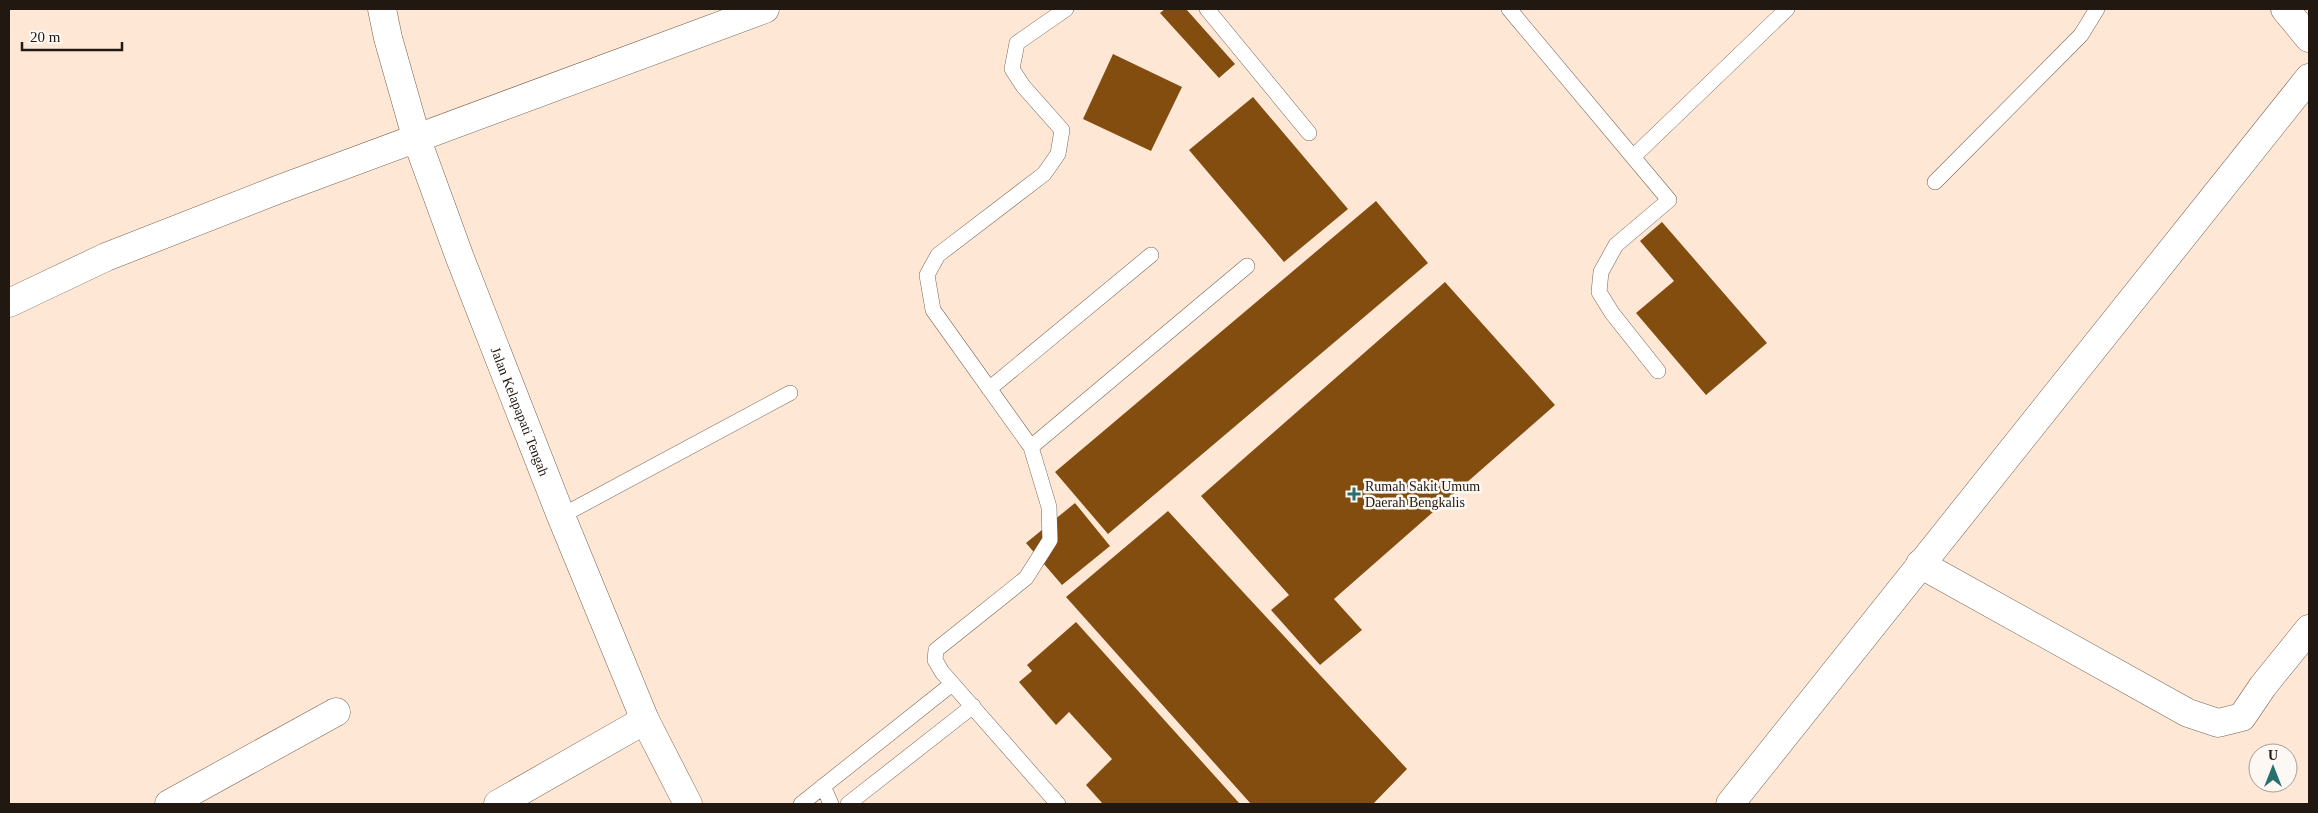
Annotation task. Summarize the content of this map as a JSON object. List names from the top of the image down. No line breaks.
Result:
{"streets":{"street":["Jalan Kelapapati Tengah"]},"places":{"health":["Rumah Sakit Umum Daerah Bengkalis"]},"scale_bar":"20 m","north":"top"}
